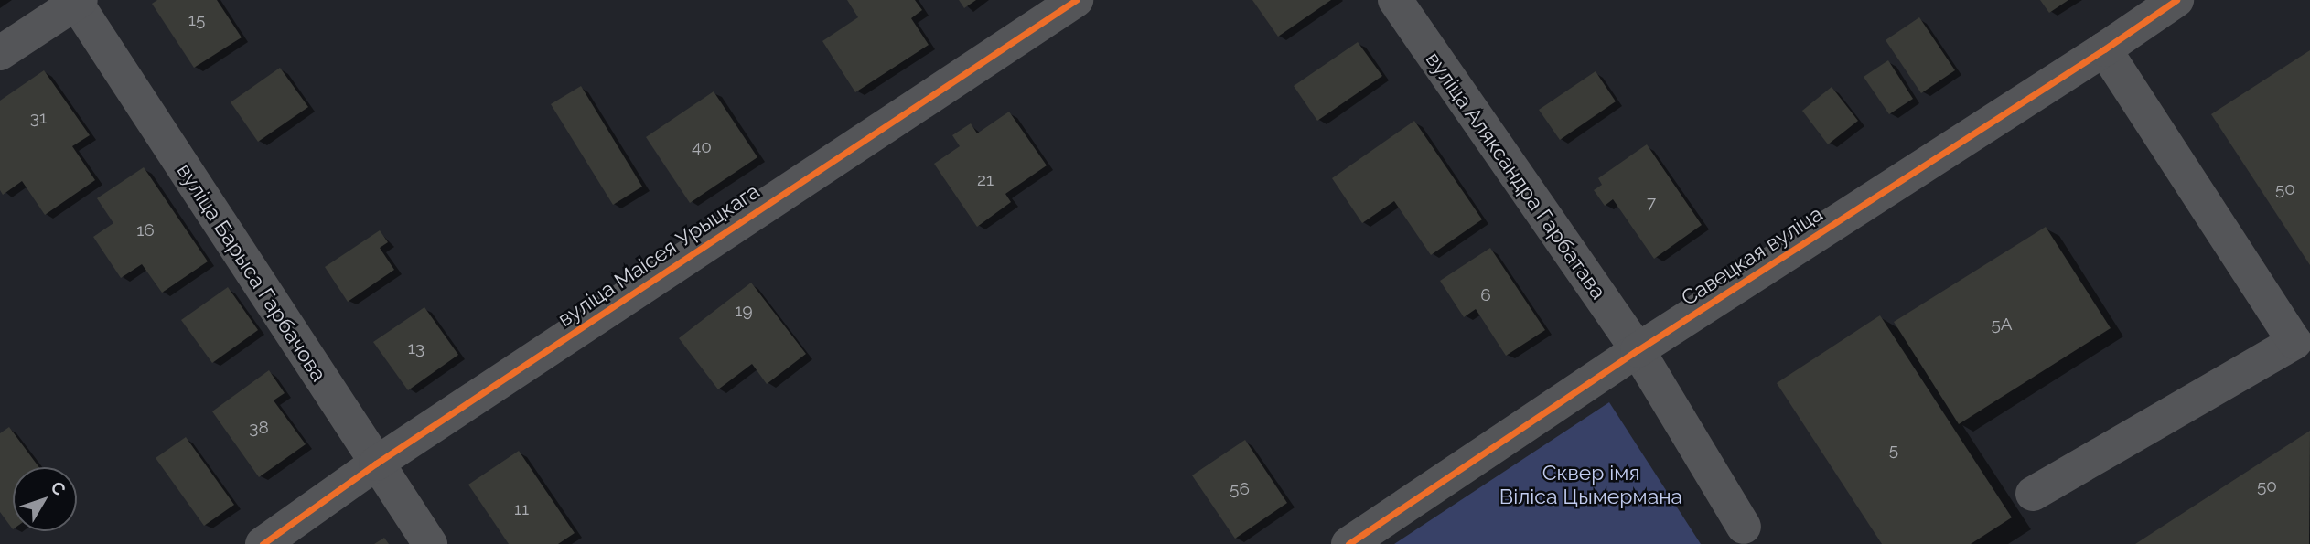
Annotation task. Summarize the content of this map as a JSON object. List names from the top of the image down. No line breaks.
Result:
{"streets":{"street":["вуліца Аляксандра Гарбатава","вуліца Маісея Урыцкага","Савецкая вуліца","вуліца Барыса Гарбачова"]},"crossings":[["вуліца Аляксандра Гарбатава","Савецкая вуліца"],["вуліца Маісея Урыцкага","вуліца Барыса Гарбачова"]],"parks":["Сквер імя Віліса Цымермана"],"house_numbers":["15","31","40","21","50","7","16","6","19","5А","13","38","5","50","56","11"],"north":"top right"}
